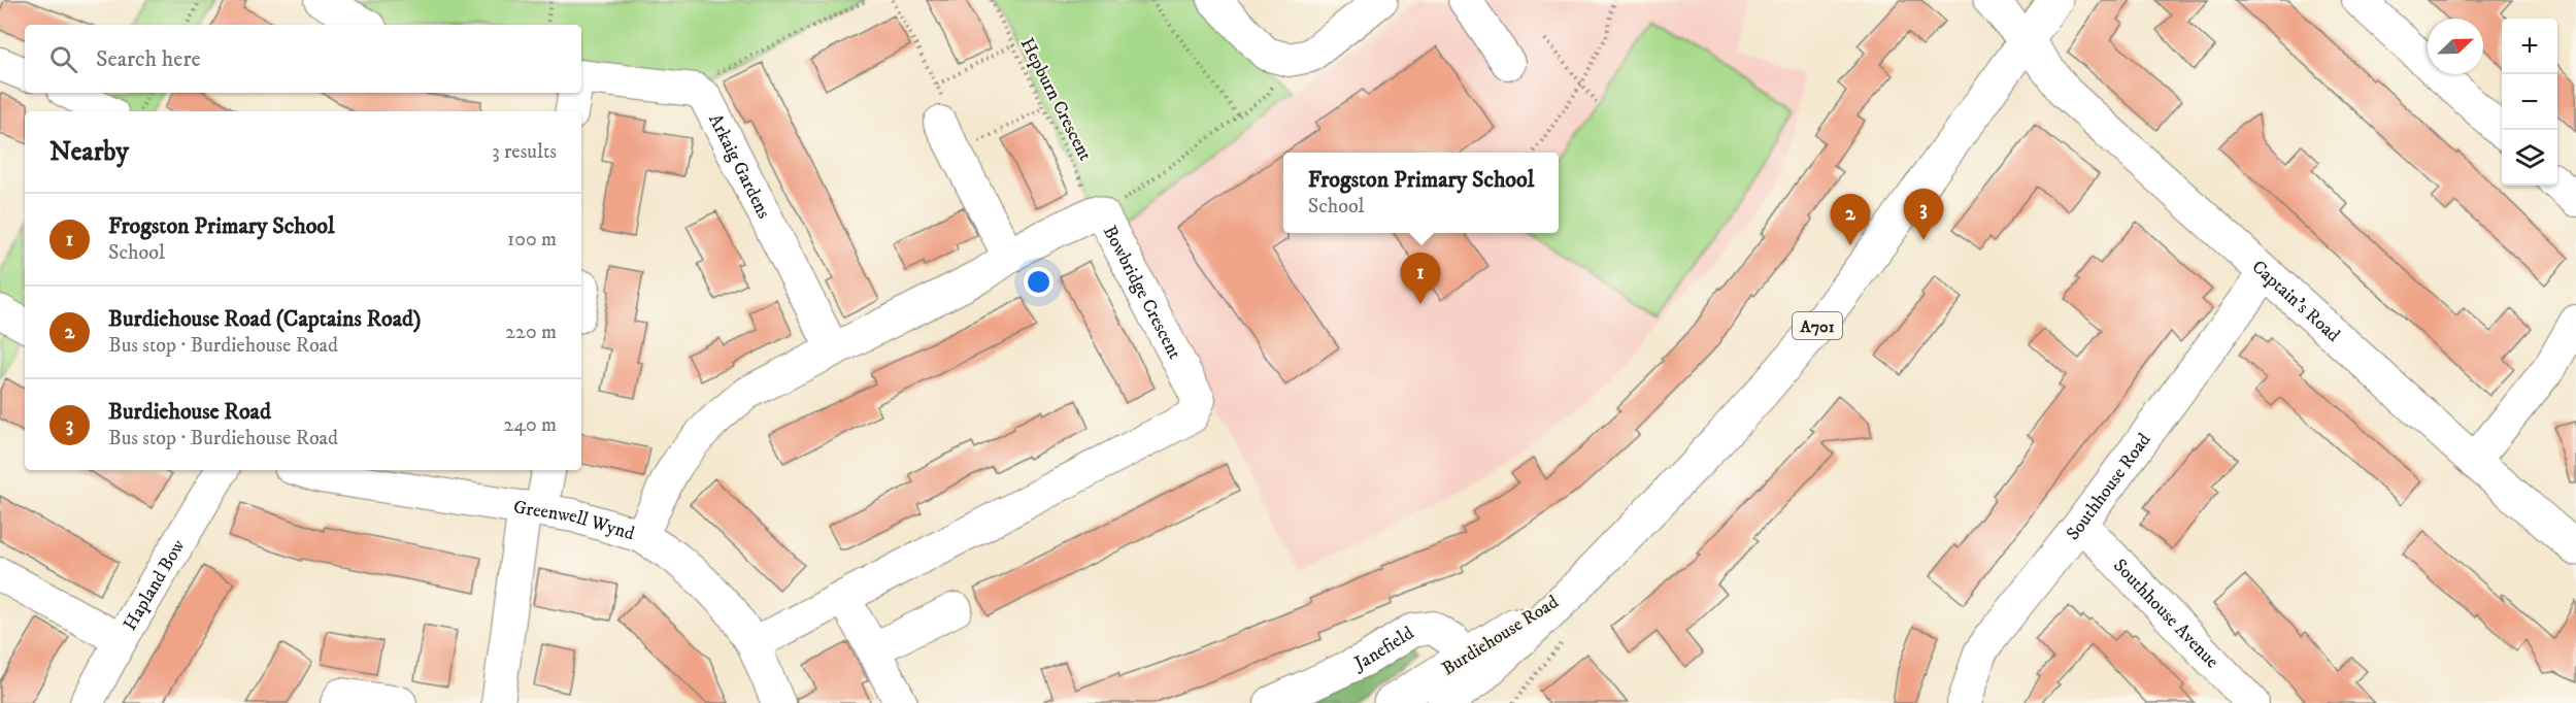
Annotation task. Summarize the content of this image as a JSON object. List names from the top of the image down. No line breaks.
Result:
{"streets":{"main road":["Captain's Road","A701","Burdiehouse Road"],"street":["Arkaig Gardens","Bowbridge Crescent","Southhouse Road","Greenwell Wynd","Hapland Bow","Southhouse Avenue","Janefield"],"path":["Hepburn Crescent"]},"crossings":[["Hepburn Crescent","Bowbridge Crescent"],["Arkaig Gardens","Bowbridge Crescent"],["Bowbridge Crescent","Greenwell Wynd"],["Captain's Road","A701"],["Captain's Road","Southhouse Road"],["Captain's Road","Burdiehouse Road"],["A701","Burdiehouse Road"],["Southhouse Road","Southhouse Avenue"],["Burdiehouse Road","Janefield"]],"north":"top right","page":{"map_buttons":["+","−"],"search":"Search here","heading":["Nearby","3 results"],"popup":["Frogston Primary School","School"],"pins":["3","2","1"],"list":[{"mark":"1","name":"Frogston Primary School","note":"School","value":"100 m"},{"mark":"2","name":"Burdiehouse Road (Captains Road)","note":"Bus stop · Burdiehouse Road","value":"220 m"},{"mark":"3","name":"Burdiehouse Road","note":"Bus stop · Burdiehouse Road","value":"240 m"}]}}
